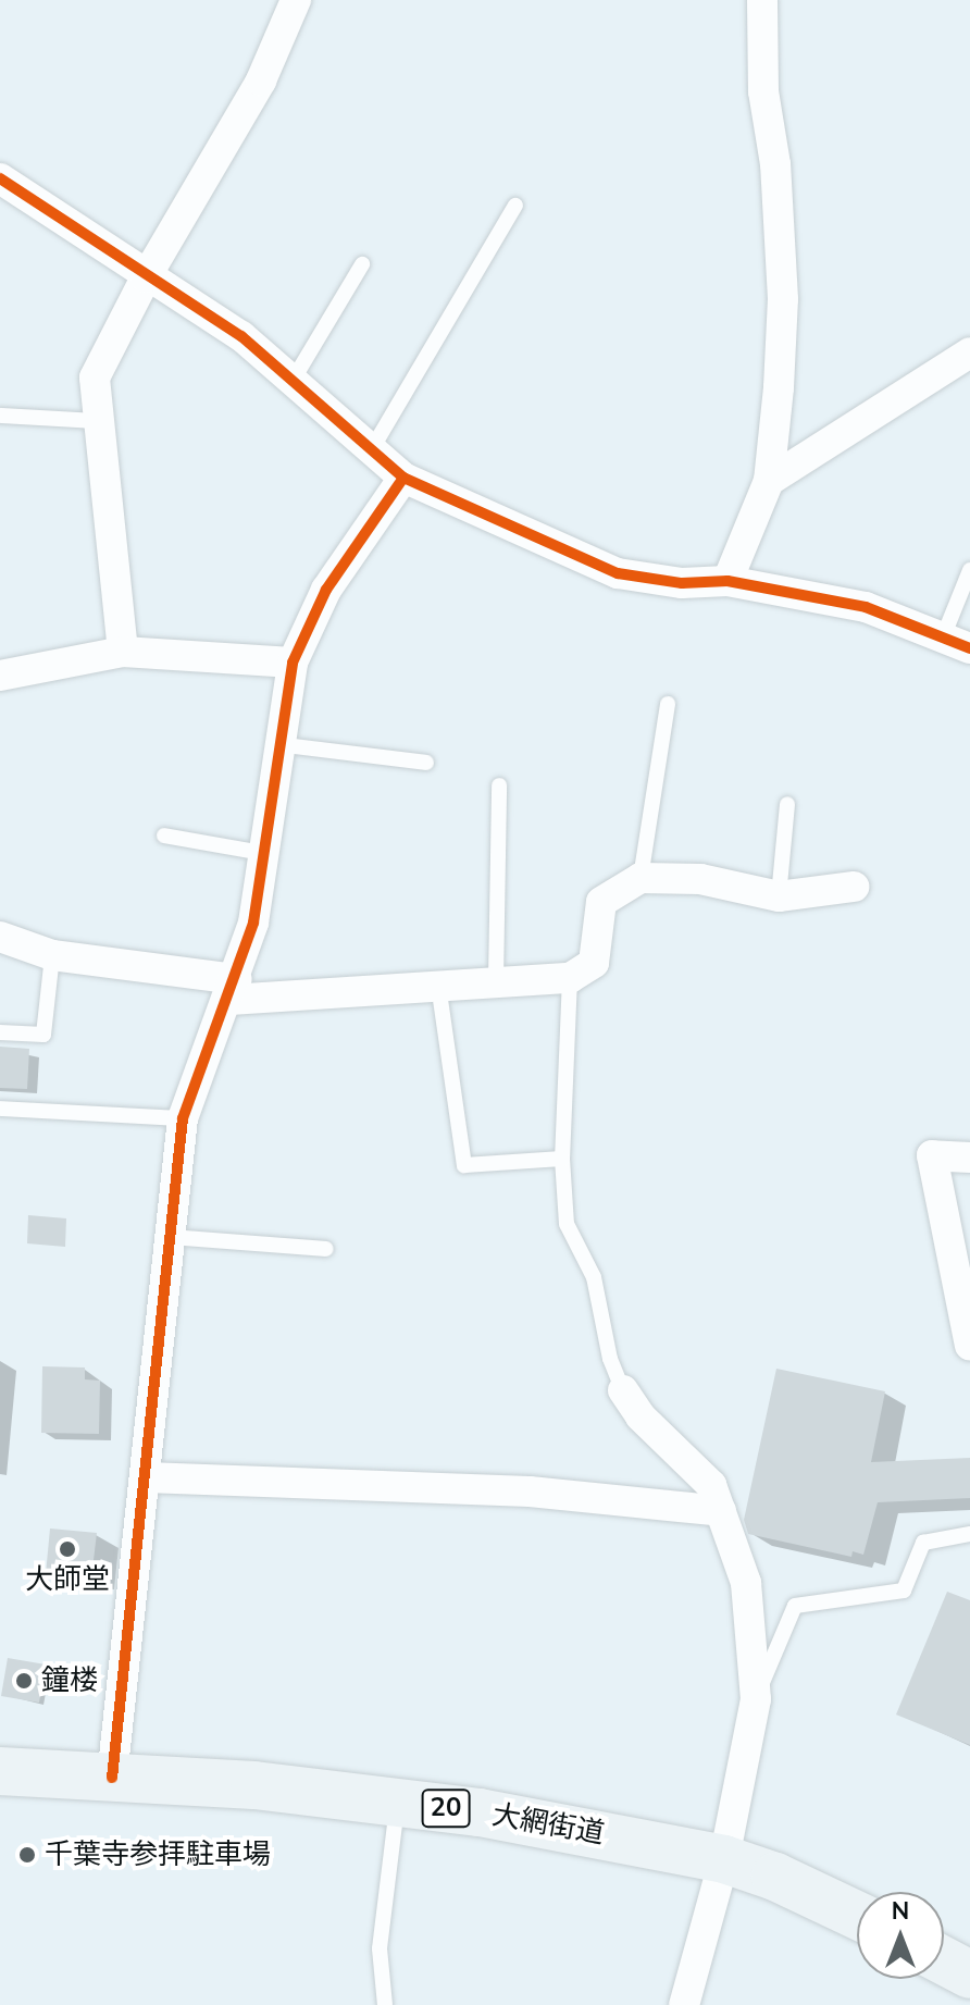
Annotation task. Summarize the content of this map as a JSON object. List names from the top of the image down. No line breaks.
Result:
{"streets":{"main road":["20","大網街道"]},"places":["大師堂","鐘楼","千葉寺参拝駐車場"],"north":"top"}
